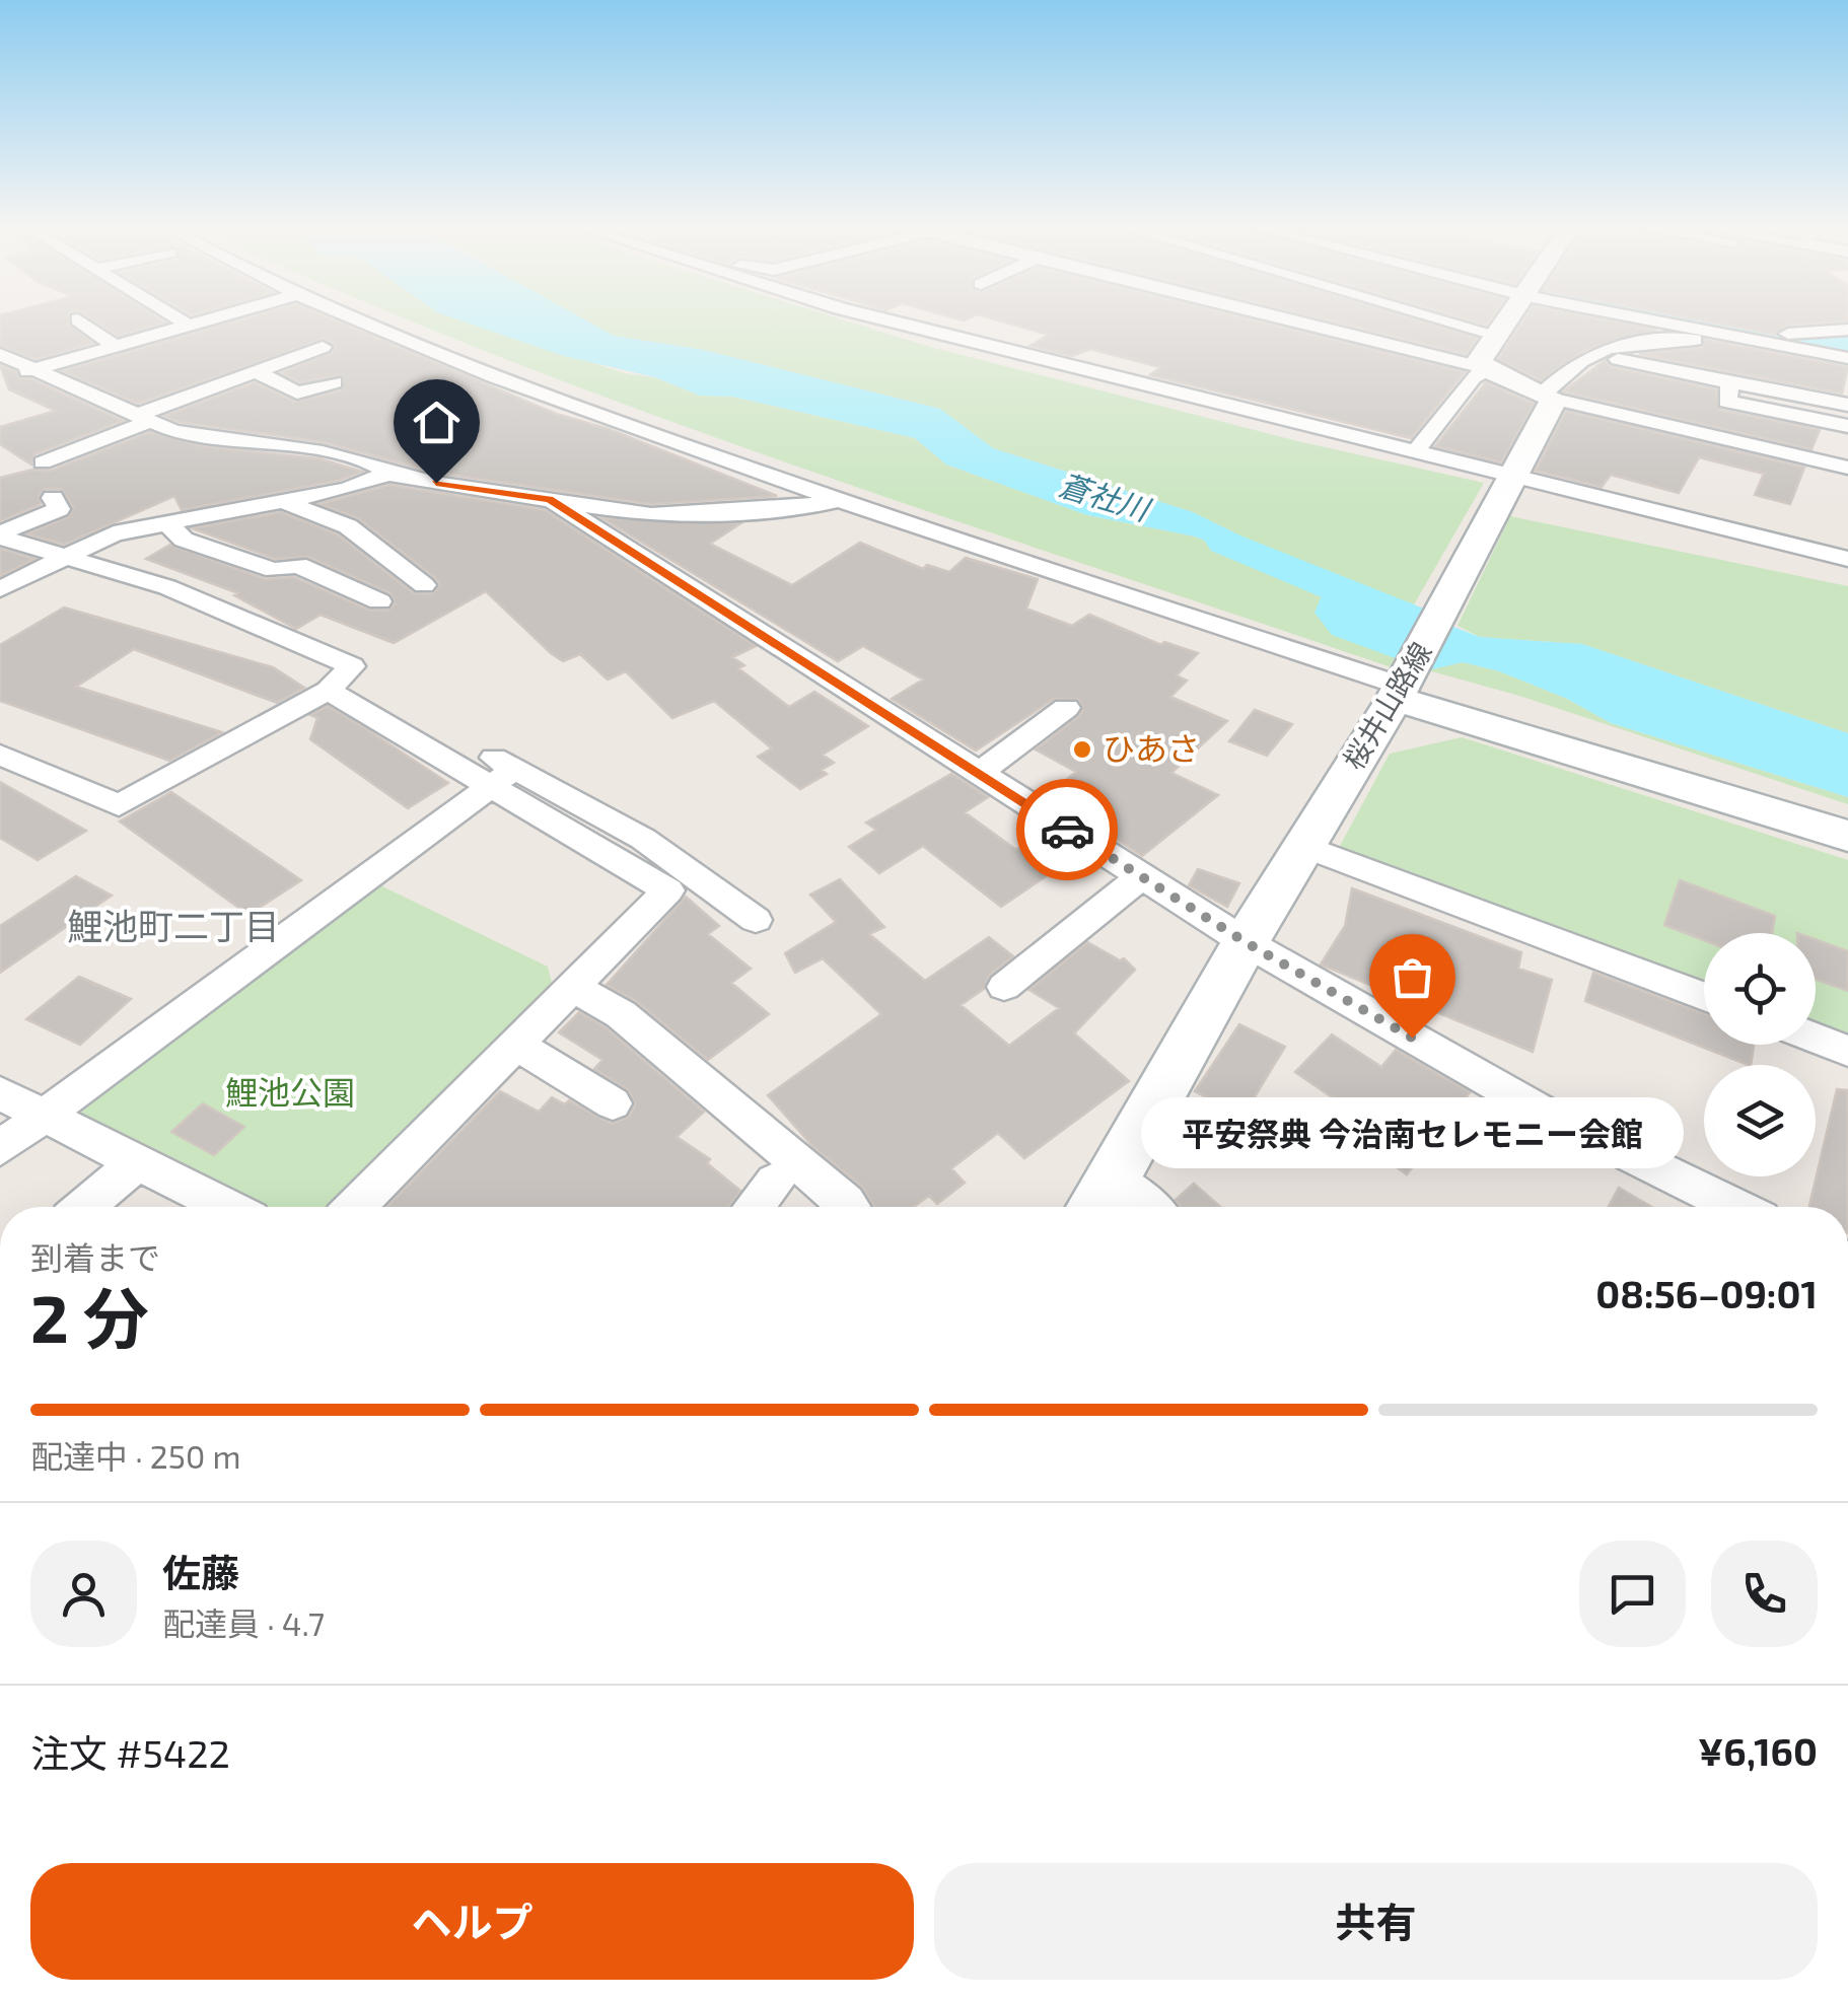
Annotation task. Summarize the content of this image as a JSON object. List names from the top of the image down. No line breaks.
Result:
{"streets":{"main road":["桜井山路線"]},"districts":["鯉池町二丁目"],"water":["蒼社川"],"parks":["鯉池公園"],"places":["ひあさ","平安祭典 今治南セレモニー会館"],"page":{"bubble":"平安祭典 今治南セレモニー会館","heading":["2 分","到着まで","08:56–09:01"],"panel":["佐藤","配達員 · 4.7","注文 #5422","¥6,160"],"bar":"配達中 · 250 m","buttons":["ヘルプ","共有"]}}
